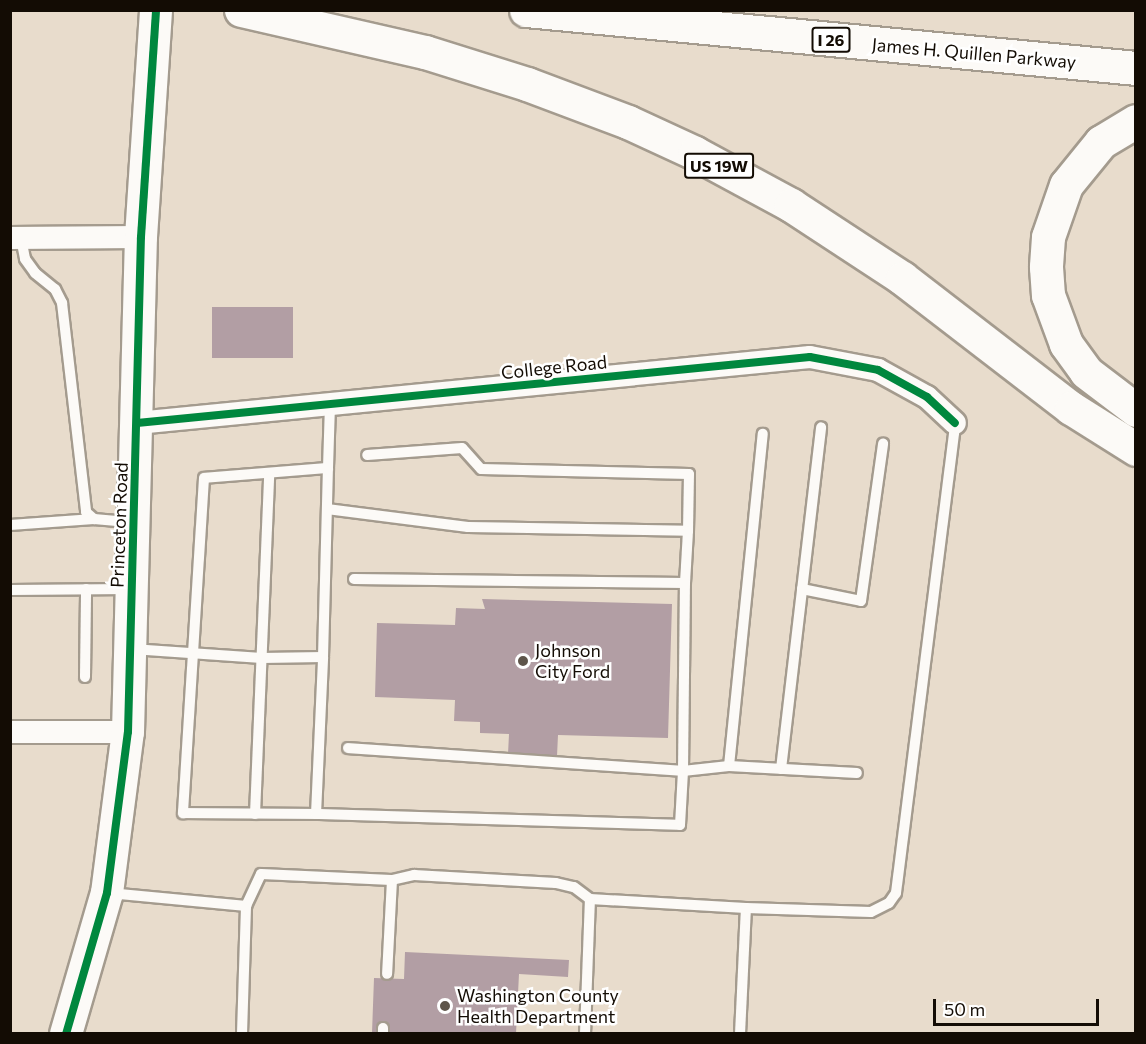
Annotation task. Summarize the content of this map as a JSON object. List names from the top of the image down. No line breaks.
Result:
{"streets":{"highway":["I 26","James H. Quillen Parkway","US 19W"],"street":["College Road","Princeton Road"]},"crossings":[["College Road","Princeton Road"]],"places":["Johnson City Ford","Washington County Health Department"],"scale_bar":"50 m"}
